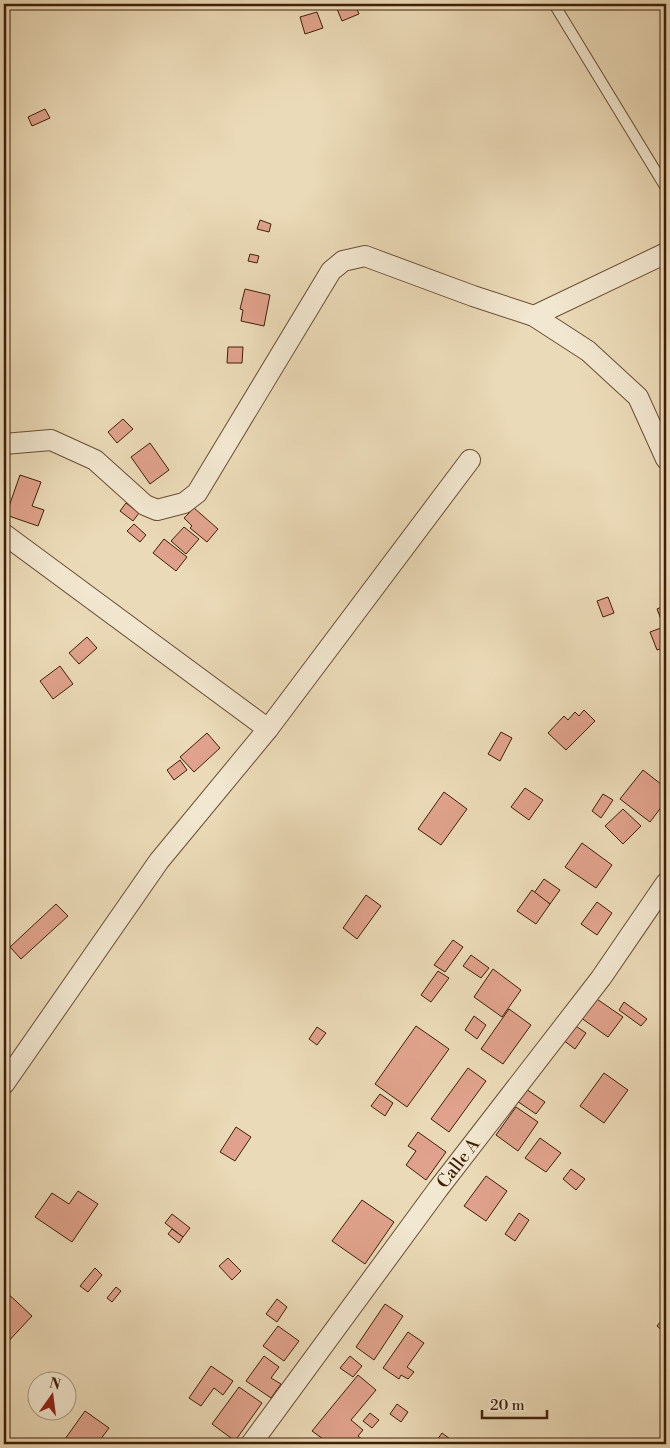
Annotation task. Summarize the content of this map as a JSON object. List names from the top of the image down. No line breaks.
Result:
{"streets":{"street":["Calle A"]},"scale_bar":"20 m","north":"top"}
